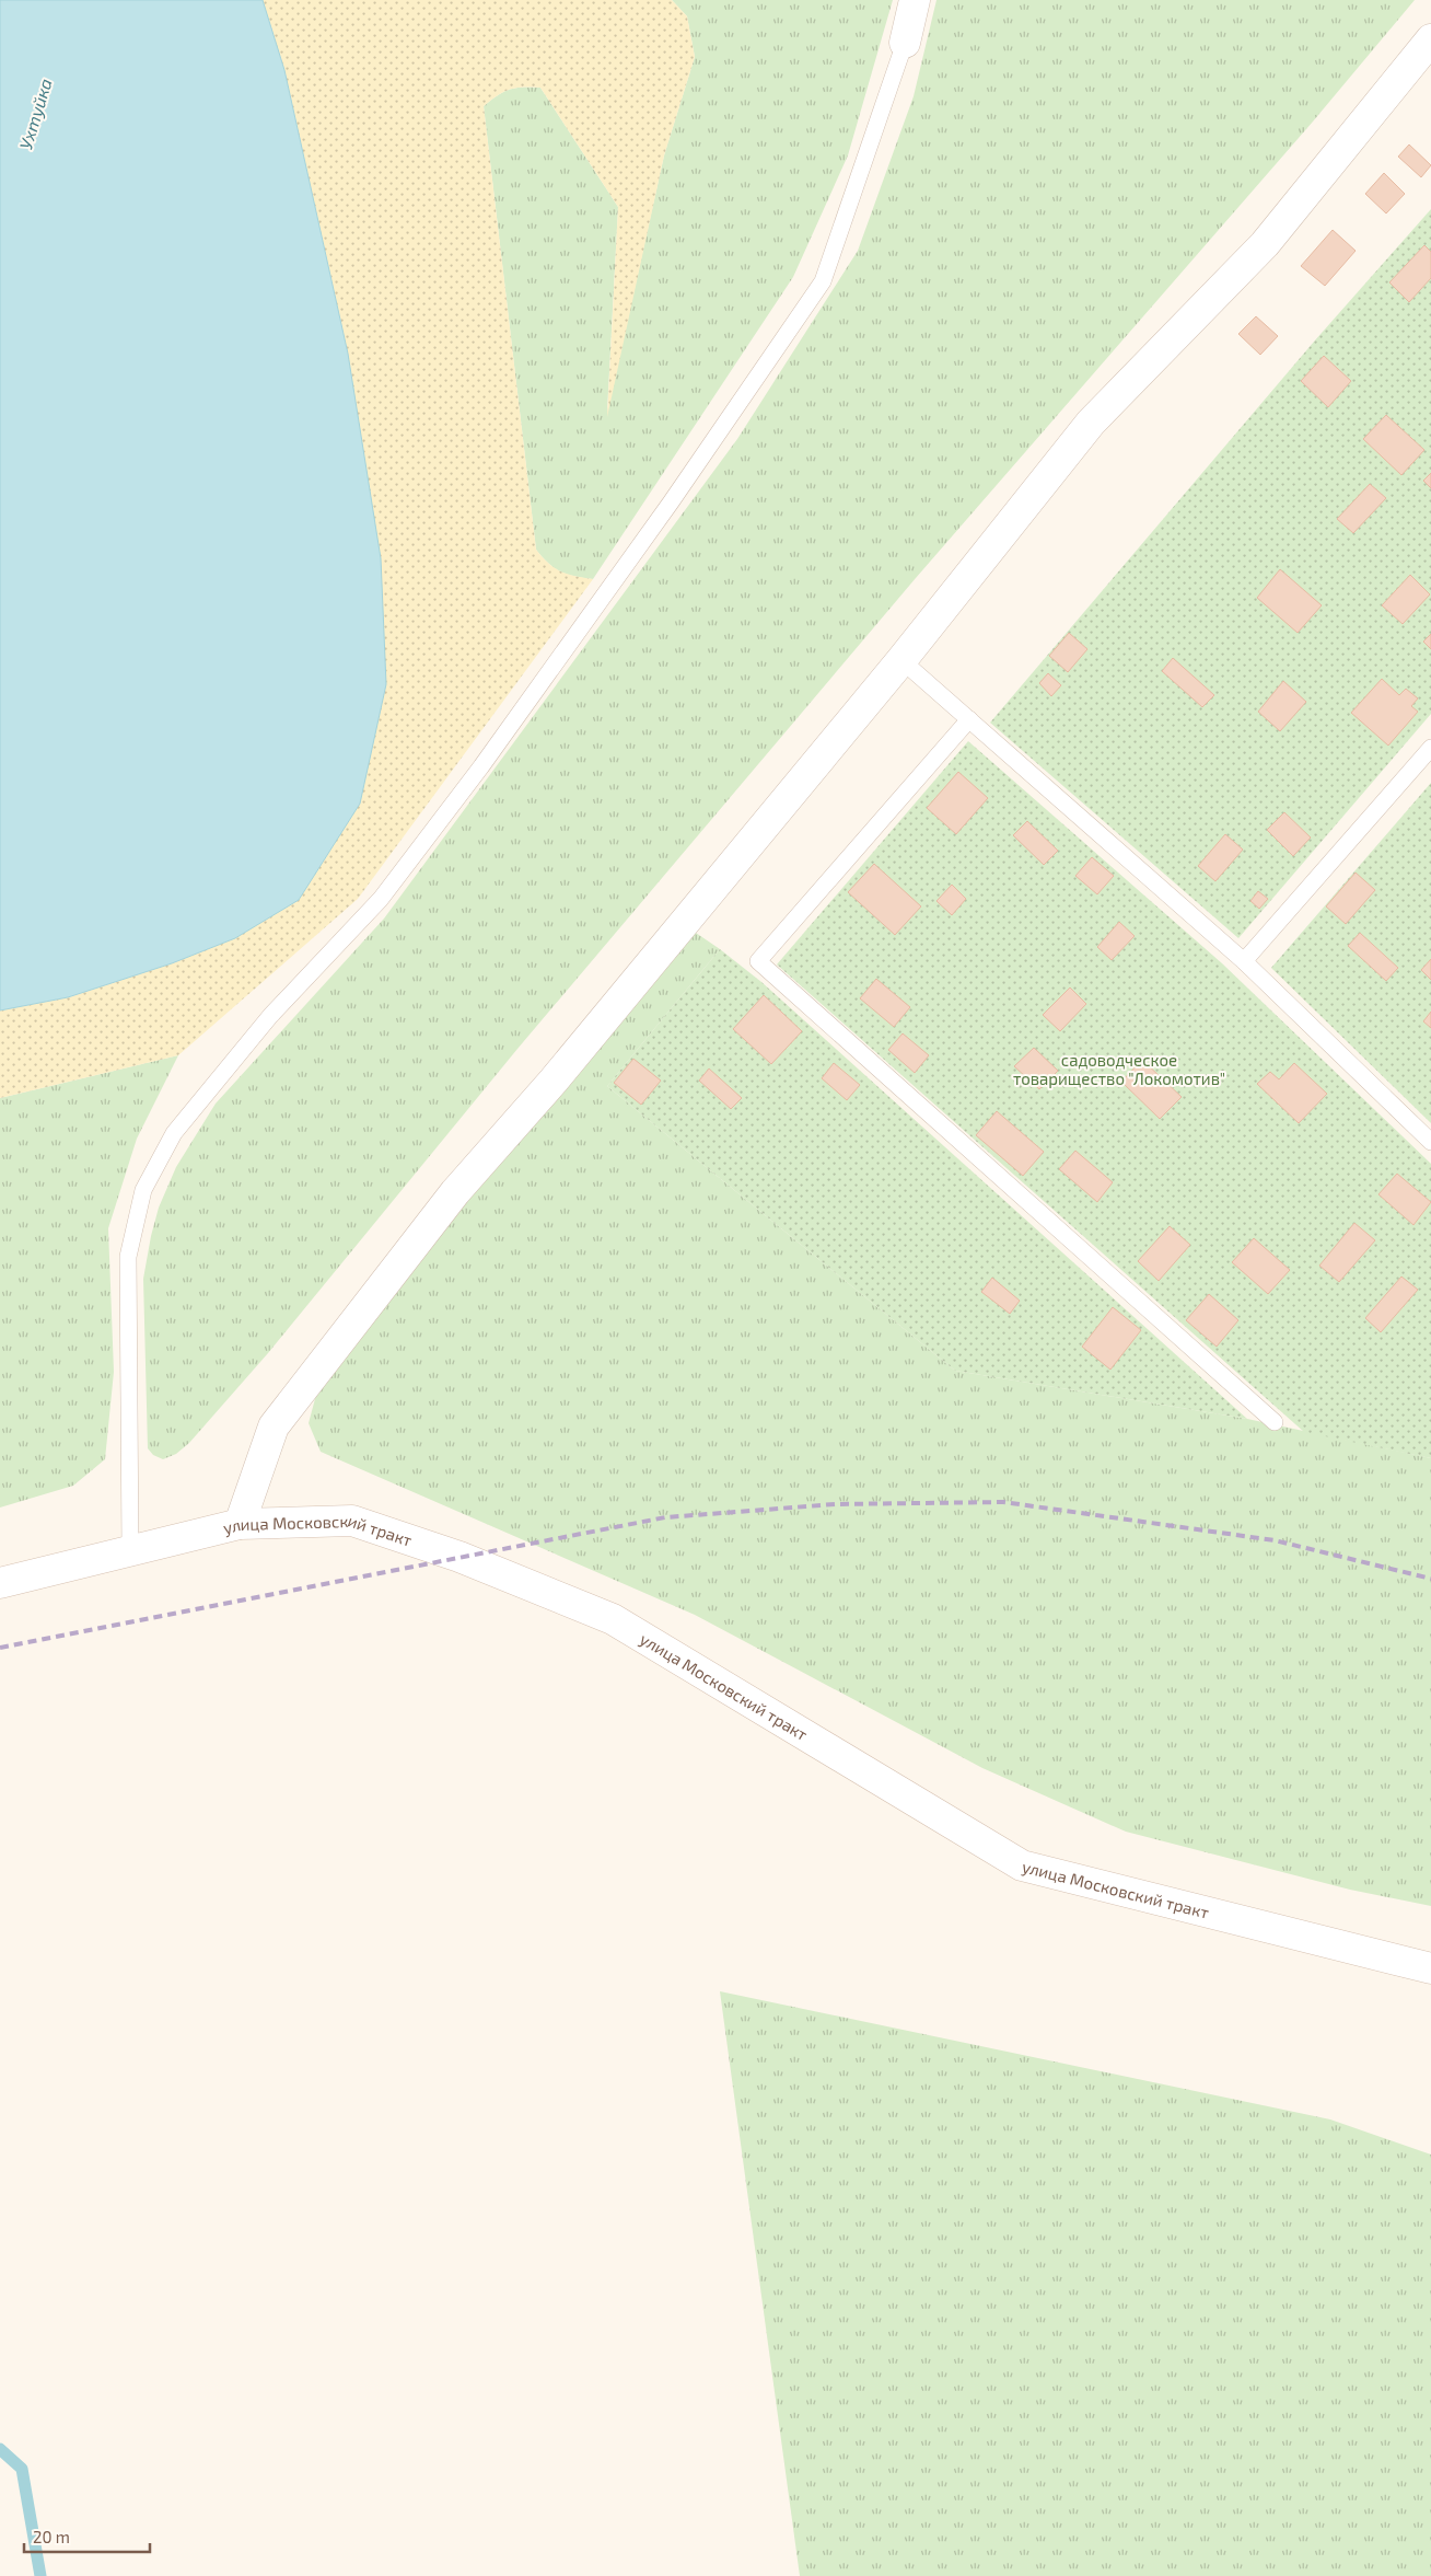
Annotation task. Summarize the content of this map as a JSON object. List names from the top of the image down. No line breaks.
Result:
{"streets":{"street":["улица Московский тракт"]},"water":["Ухтуйка"],"parks":["садоводческое товарищество \"Локомотив\""],"scale_bar":"20 m"}
